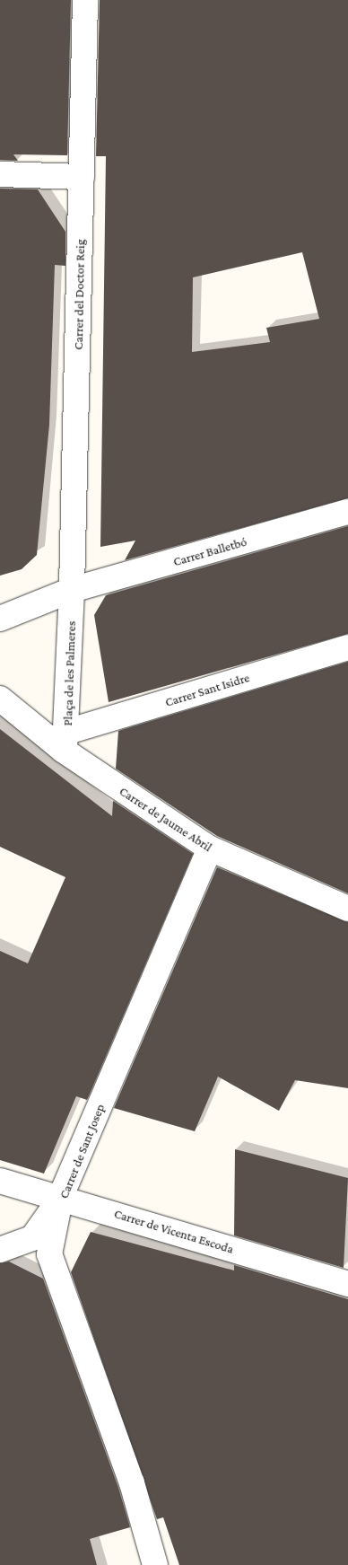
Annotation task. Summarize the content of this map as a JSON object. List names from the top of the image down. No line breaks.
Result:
{"streets":{"street":["Carrer del Doctor Reig","Carrer Balletbó","Plaça de les Palmeres","Carrer Sant Isidre","Carrer de Jaume Abril","Carrer de Sant Josep","Carrer de Vicenta Escoda"]},"crossings":[["Carrer del Doctor Reig","Carrer Balletbó"],["Carrer del Doctor Reig","Plaça de les Palmeres"],["Carrer Balletbó","Plaça de les Palmeres"],["Plaça de les Palmeres","Carrer Sant Isidre"],["Plaça de les Palmeres","Carrer de Jaume Abril"],["Carrer Sant Isidre","Carrer de Jaume Abril"],["Carrer de Jaume Abril","Carrer de Sant Josep"],["Carrer de Sant Josep","Carrer de Vicenta Escoda"]]}
